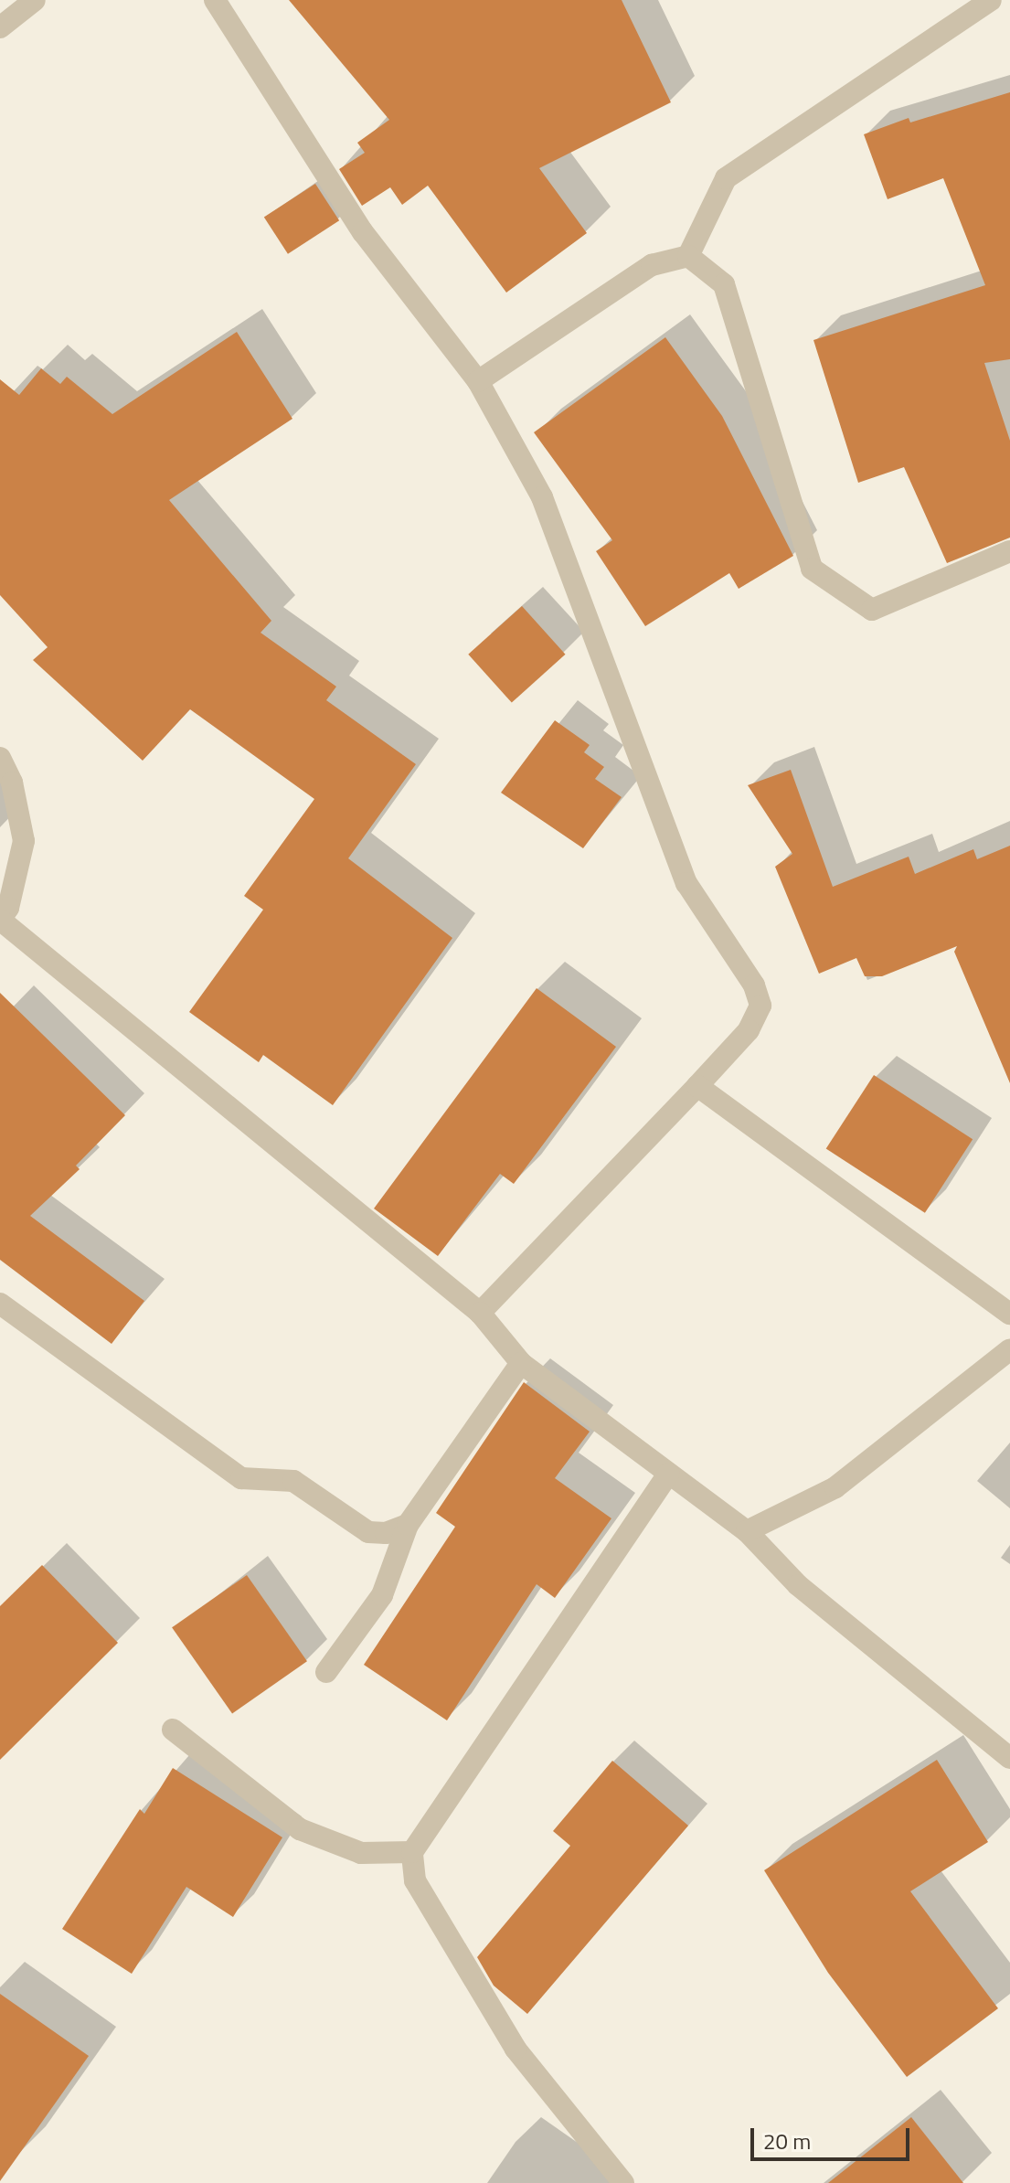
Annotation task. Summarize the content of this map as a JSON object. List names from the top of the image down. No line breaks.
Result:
{"scale_bar":"20 m"}
